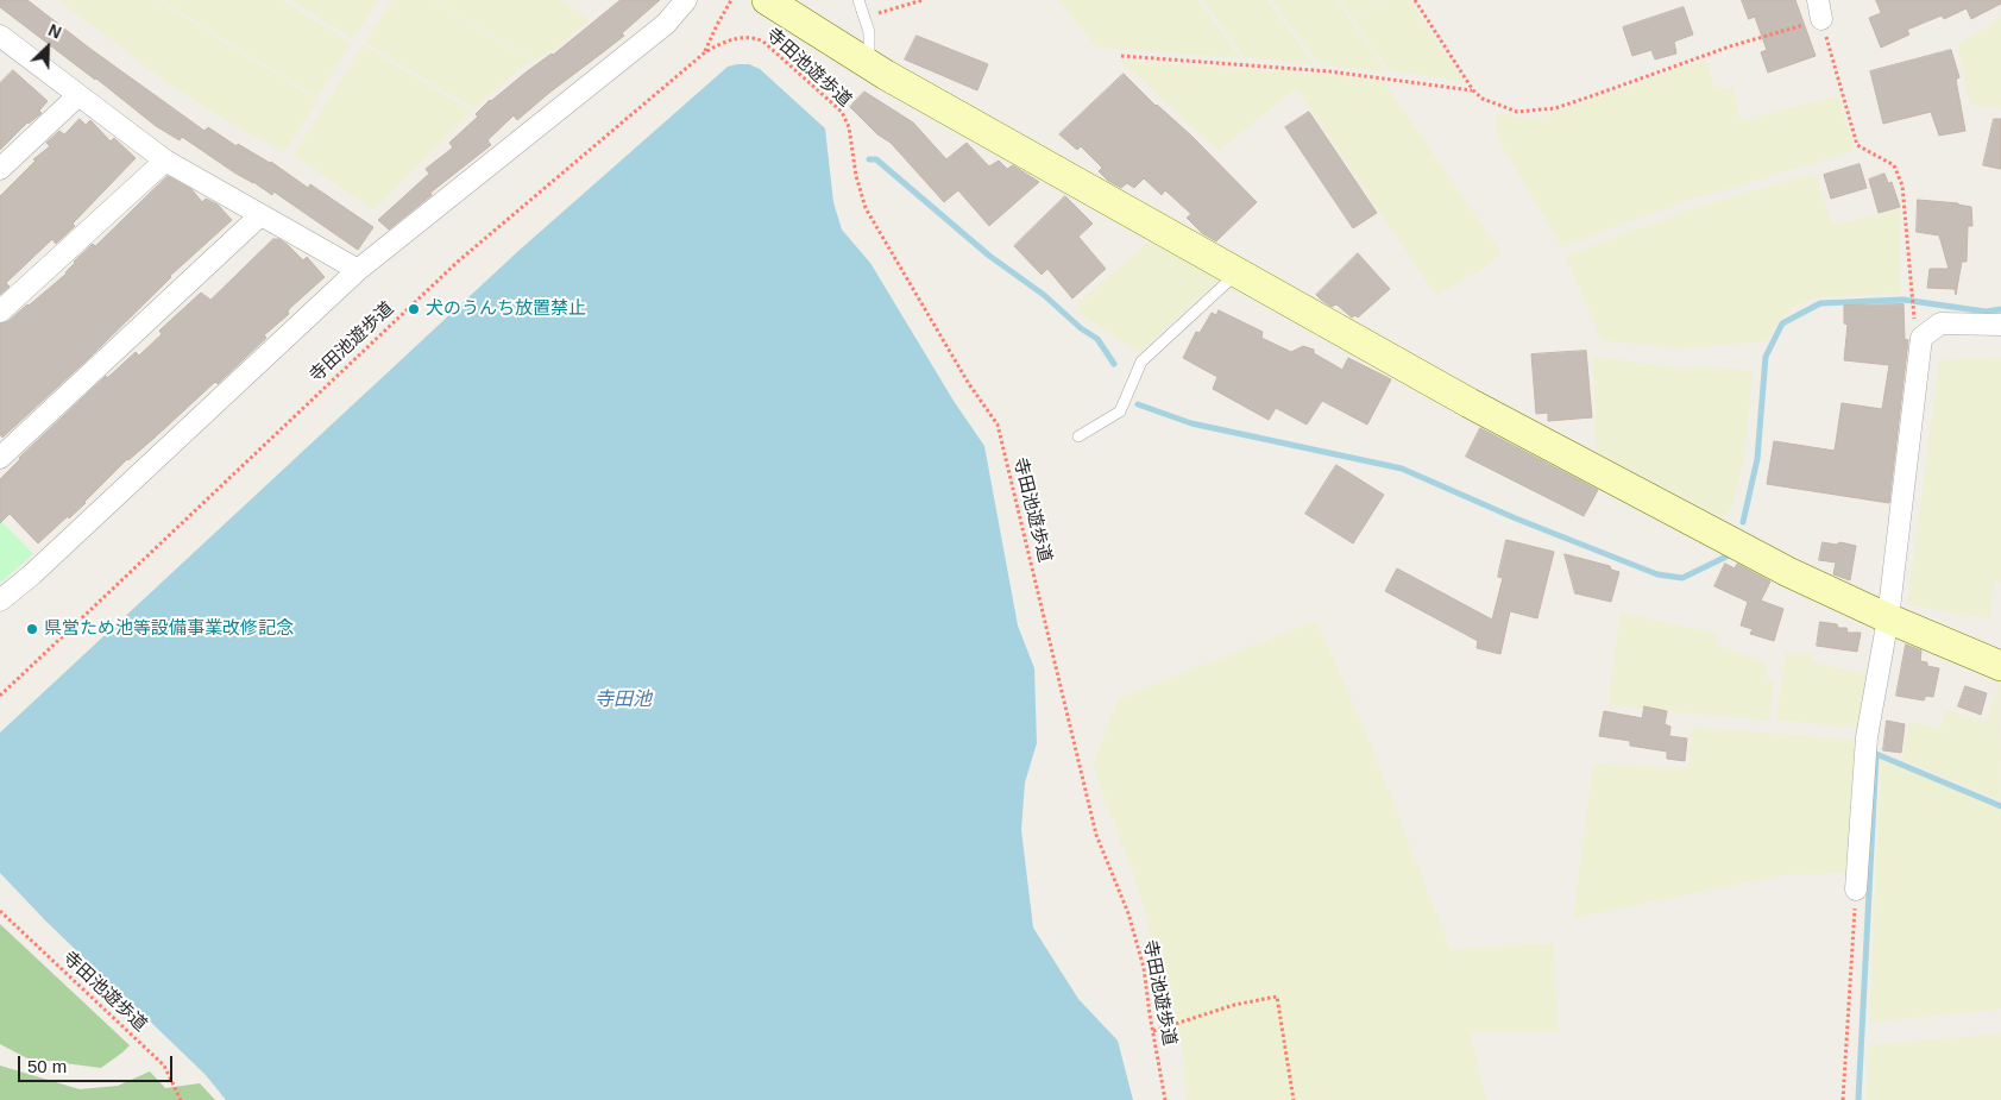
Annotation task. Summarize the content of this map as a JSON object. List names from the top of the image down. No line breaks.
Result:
{"streets":{"path":["寺田池遊歩道"]},"water":["寺田池"],"places":["犬のうんち放置禁止","県営ため池等設備事業改修記念"],"scale_bar":"50 m","north":"top right"}
